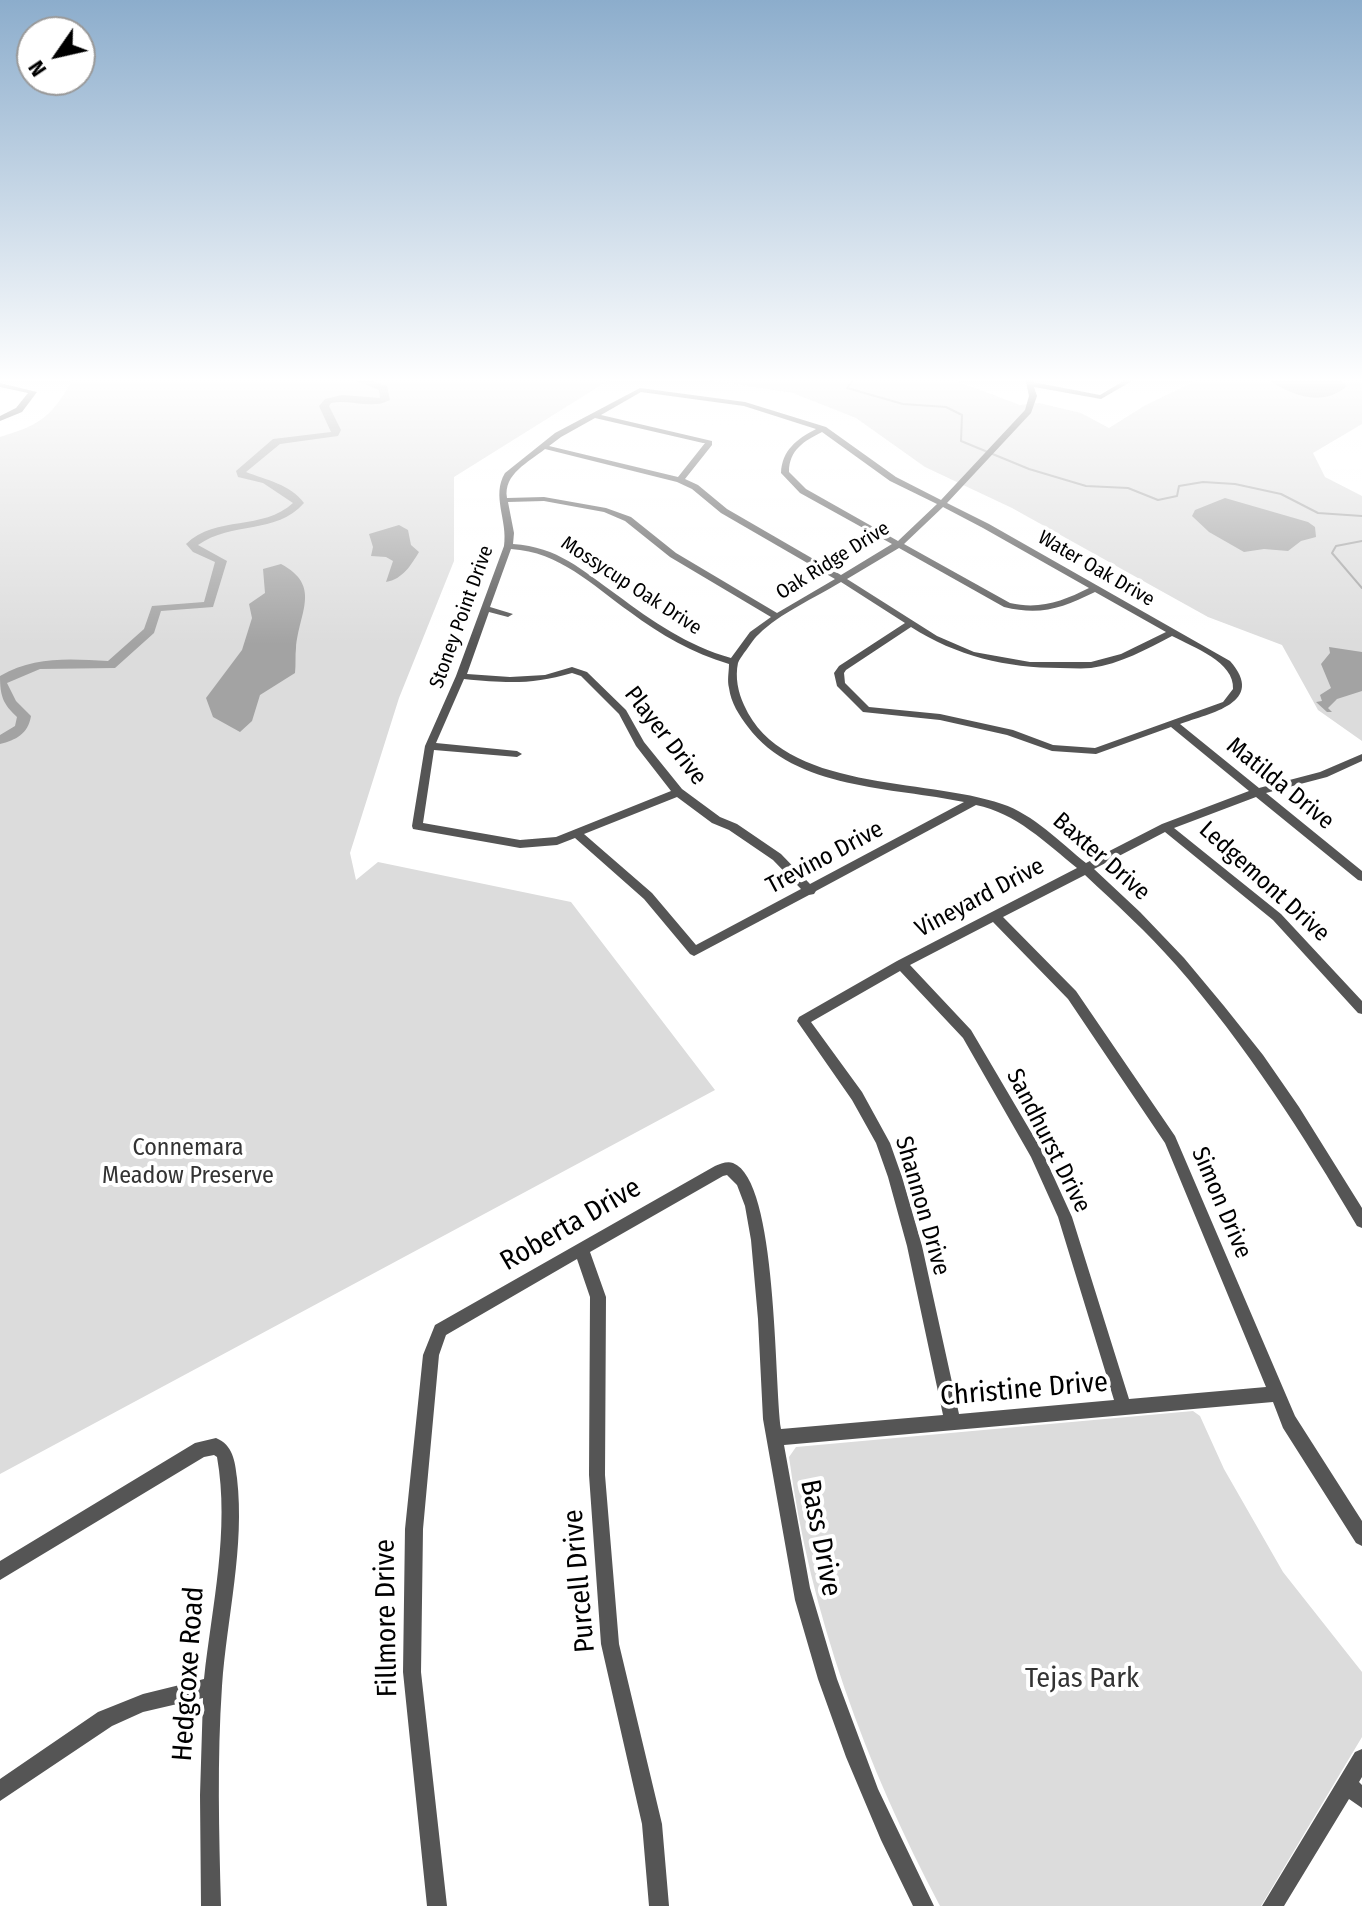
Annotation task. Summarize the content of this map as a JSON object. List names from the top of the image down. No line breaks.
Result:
{"streets":{"street":["Oak Ridge Drive","Water Oak Drive","Mossycup Oak Drive","Stoney Point Drive","Player Drive","Matilda Drive","Baxter Drive","Trevino Drive","Ledgemont Drive","Vineyard Drive","Sandhurst Drive","Simon Drive","Shannon Drive","Roberta Drive","Christine Drive","Bass Drive","Purcell Drive","Fillmore Drive","Hedgcoxe Road"]},"crossings":[["Oak Ridge Drive","Water Oak Drive"],["Oak Ridge Drive","Mossycup Oak Drive"],["Oak Ridge Drive","Baxter Drive"],["Water Oak Drive","Matilda Drive"],["Mossycup Oak Drive","Stoney Point Drive"],["Mossycup Oak Drive","Baxter Drive"],["Stoney Point Drive","Player Drive"],["Stoney Point Drive","Trevino Drive"],["Player Drive","Trevino Drive"],["Matilda Drive","Vineyard Drive"],["Baxter Drive","Trevino Drive"],["Baxter Drive","Vineyard Drive"],["Ledgemont Drive","Vineyard Drive"],["Vineyard Drive","Sandhurst Drive"],["Vineyard Drive","Simon Drive"],["Vineyard Drive","Shannon Drive"],["Sandhurst Drive","Christine Drive"],["Simon Drive","Christine Drive"],["Shannon Drive","Christine Drive"],["Roberta Drive","Bass Drive"],["Roberta Drive","Purcell Drive"],["Roberta Drive","Fillmore Drive"],["Christine Drive","Bass Drive"]],"parks":["Connemara Meadow Preserve","Tejas Park"],"north":"bottom left"}
